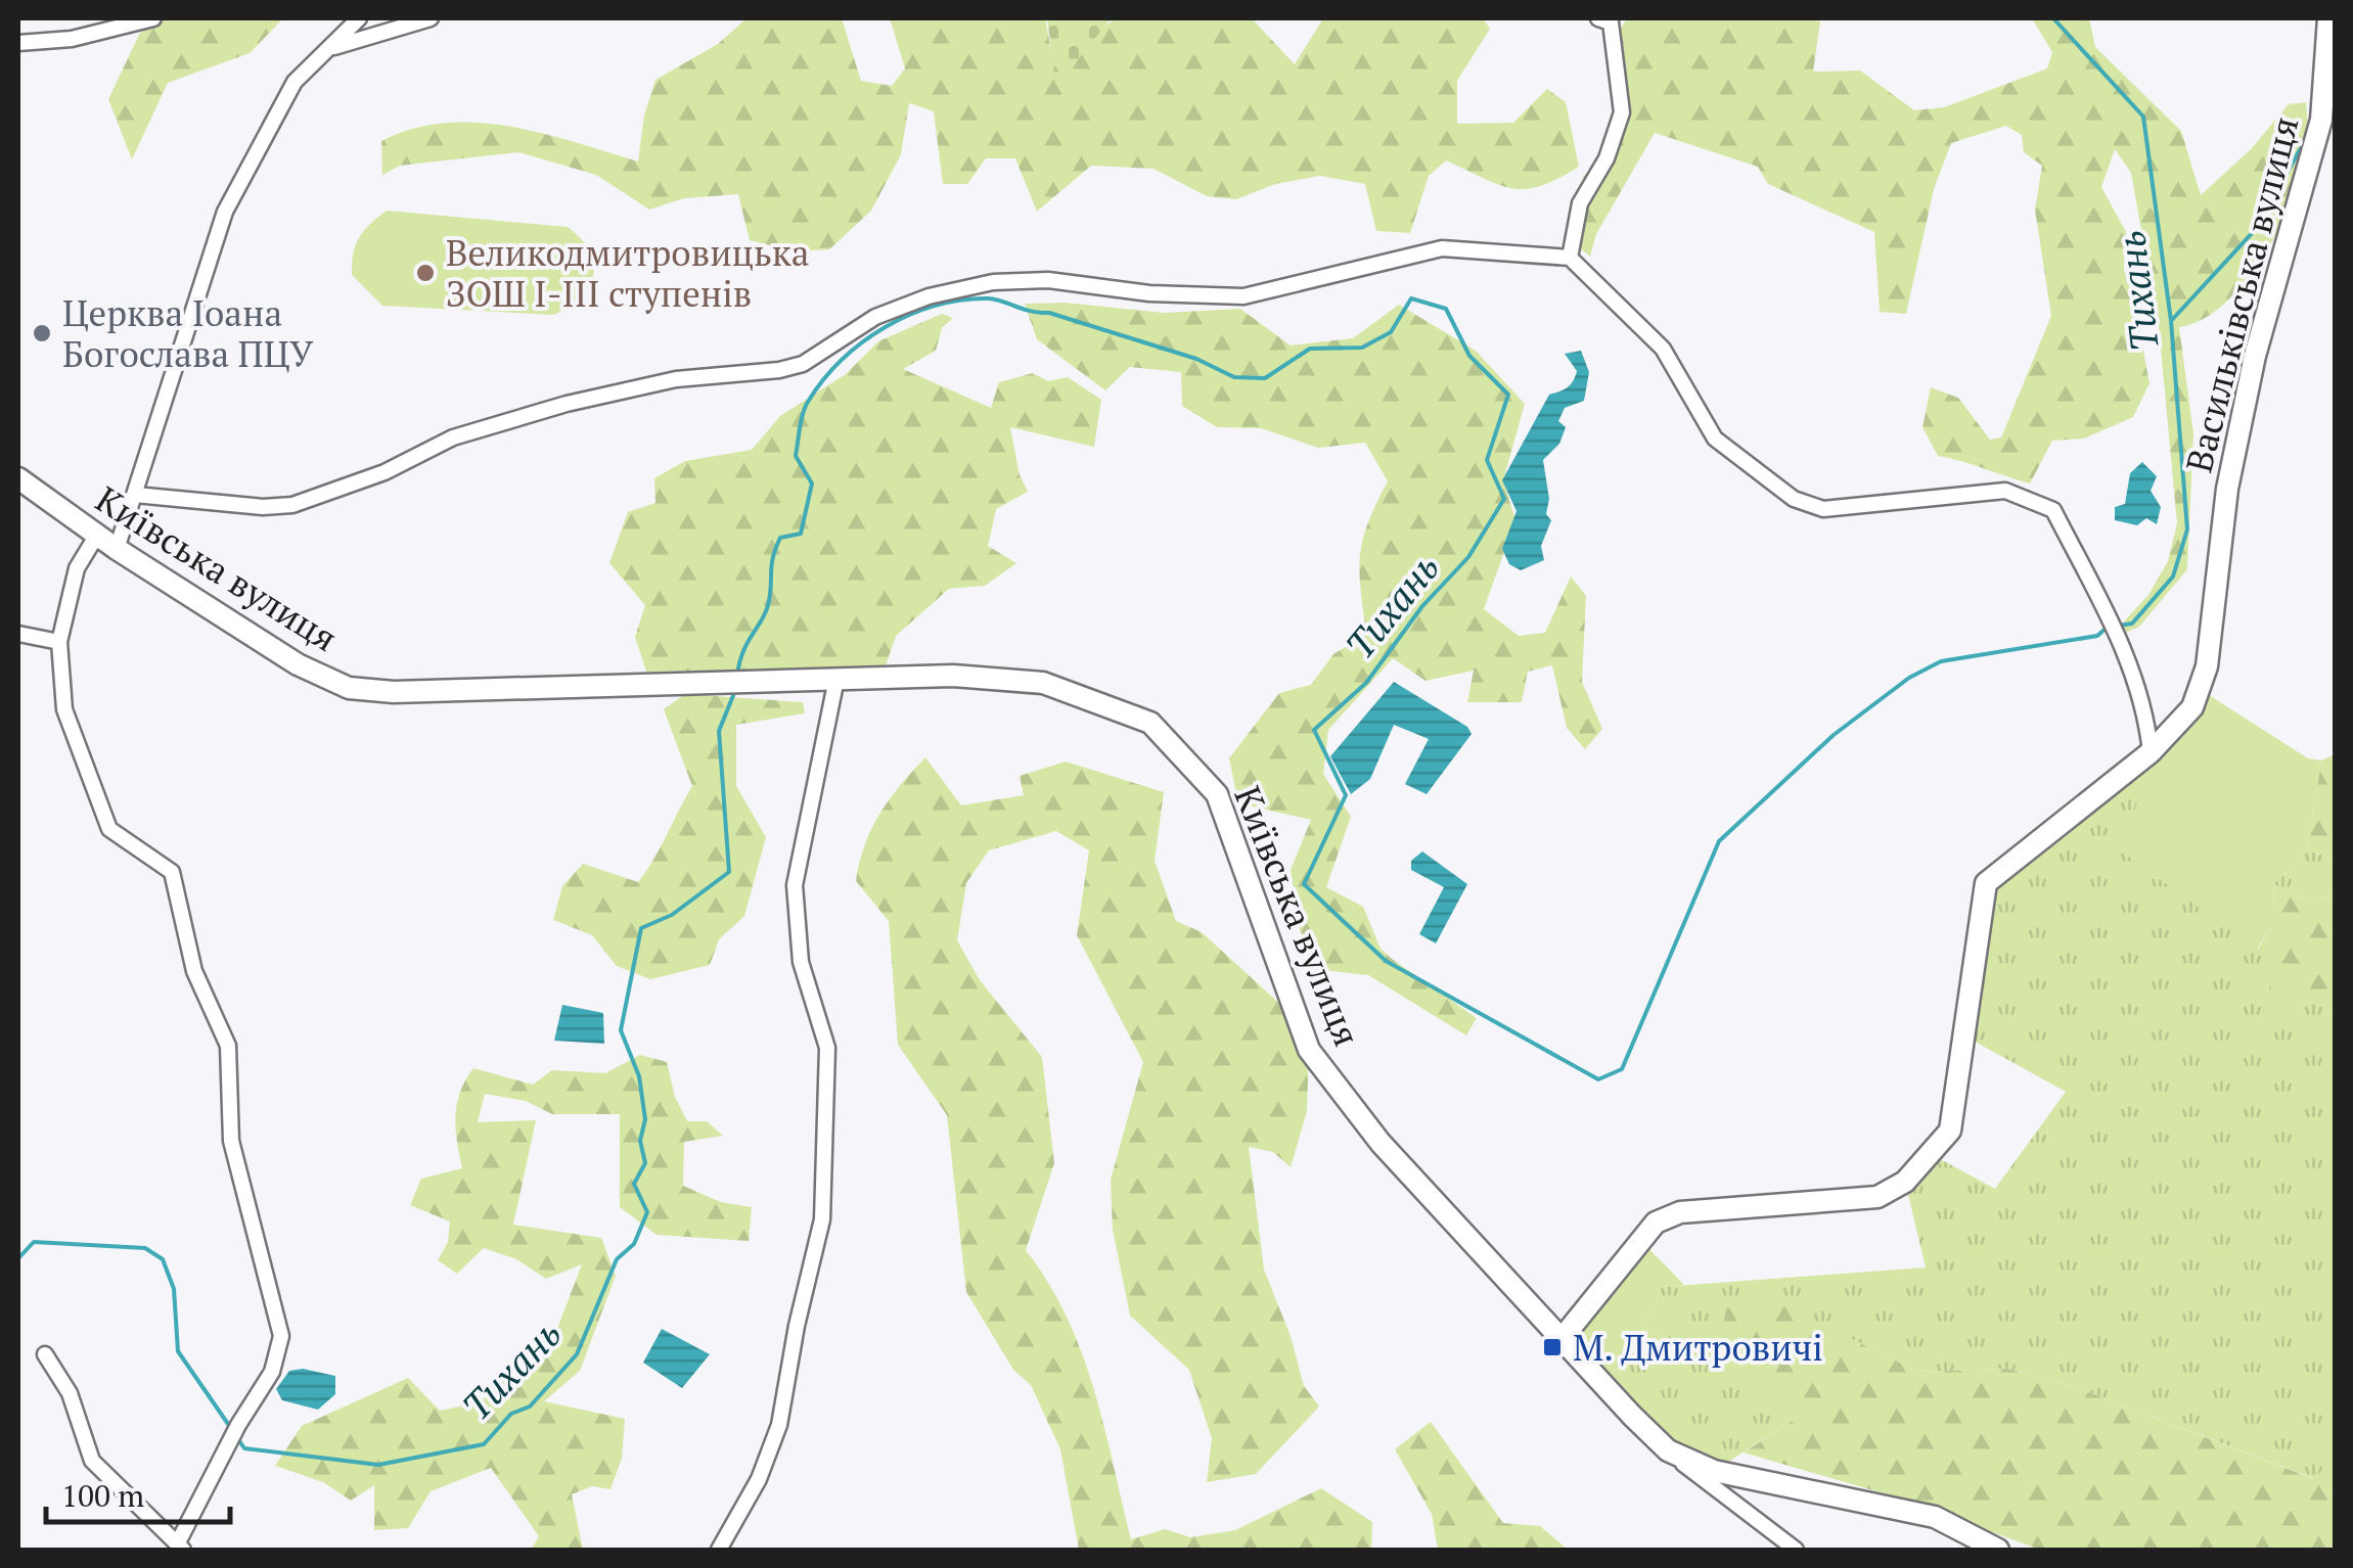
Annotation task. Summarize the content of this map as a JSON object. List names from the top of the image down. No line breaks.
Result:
{"streets":{"main road":["Васильківська вулиця","Київська вулиця"]},"crossings":[["Васильківська вулиця","Київська вулиця"]],"water":["Тихань"],"places":{"other":["Великодмитровицька ЗОШ І-ІІІ ступенів","Церква Іоана Богослава ПЦУ"],"transit":["М. Дмитровичі"]},"scale_bar":"100 m"}
